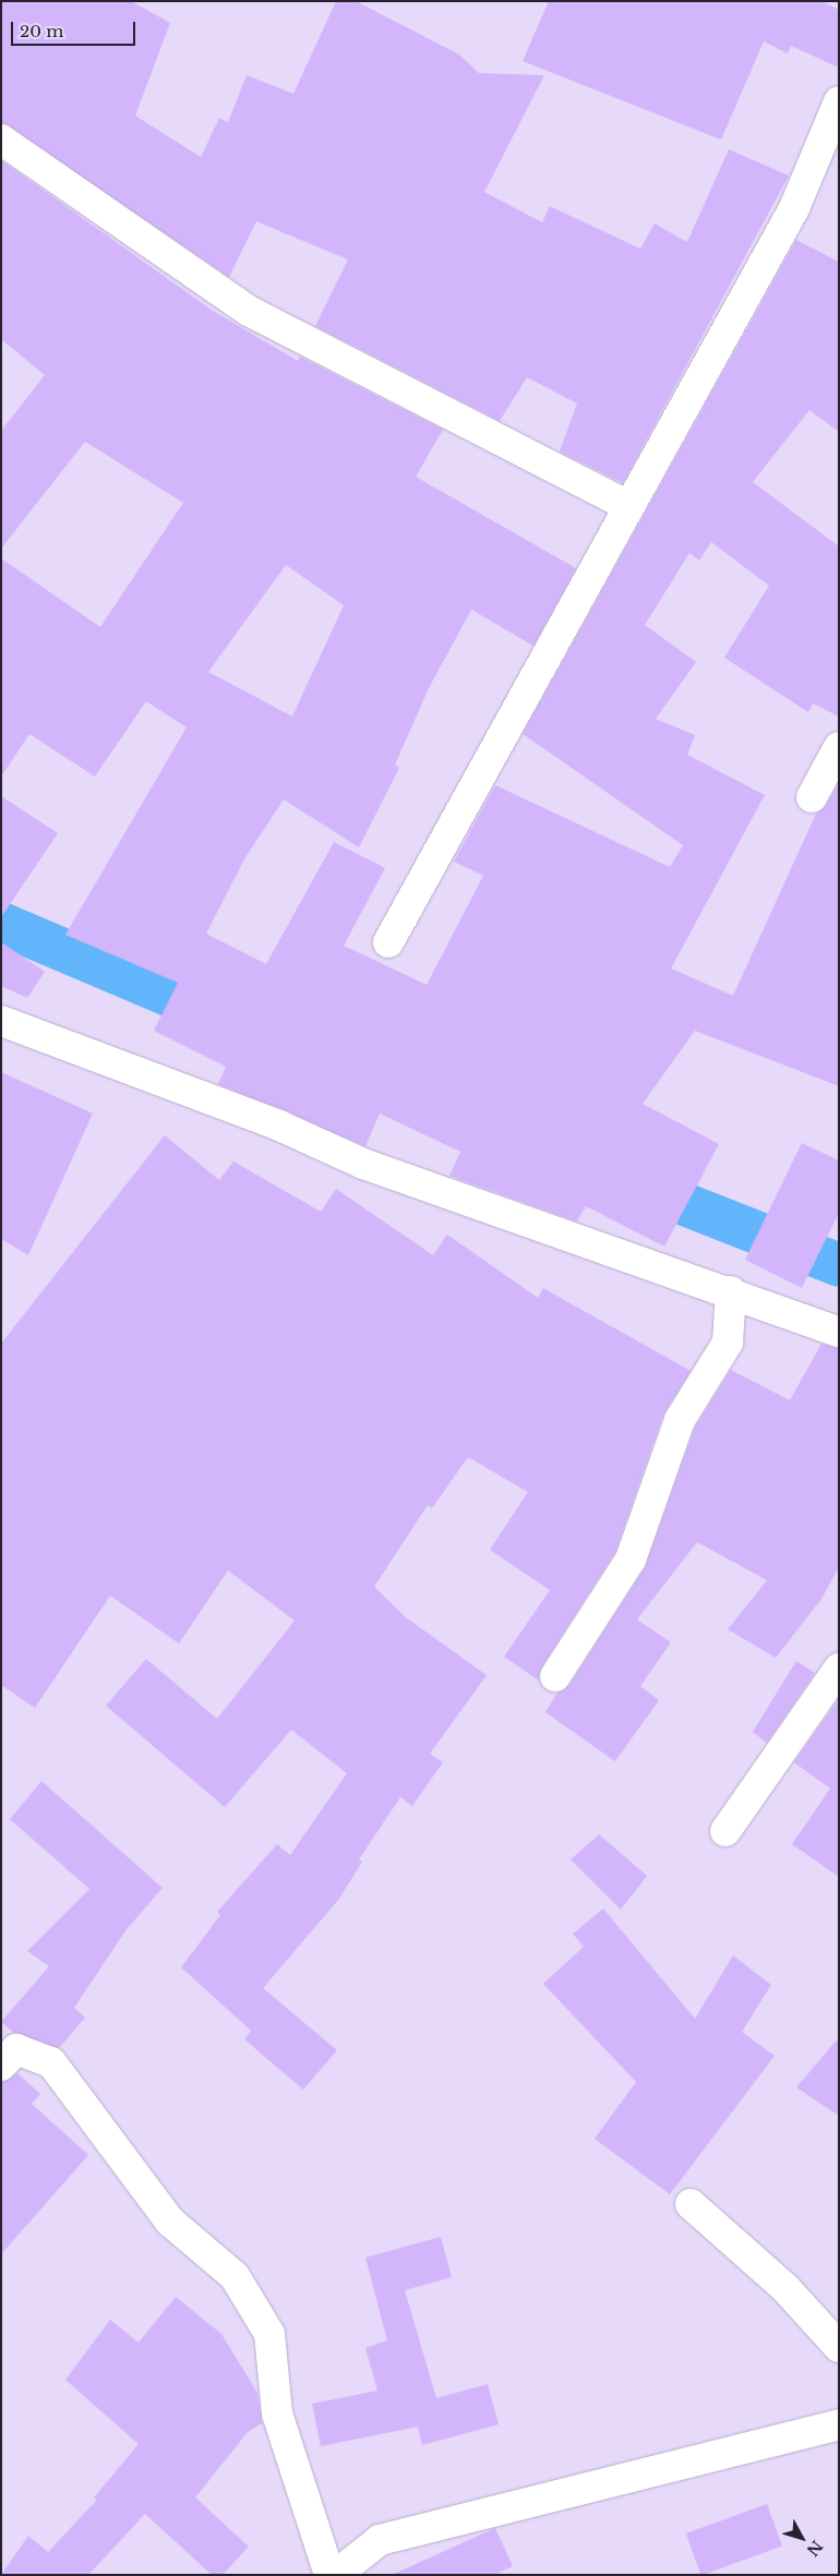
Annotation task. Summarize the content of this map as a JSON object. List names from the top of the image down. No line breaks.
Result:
{"scale_bar":"20 m","north":"bottom right"}
